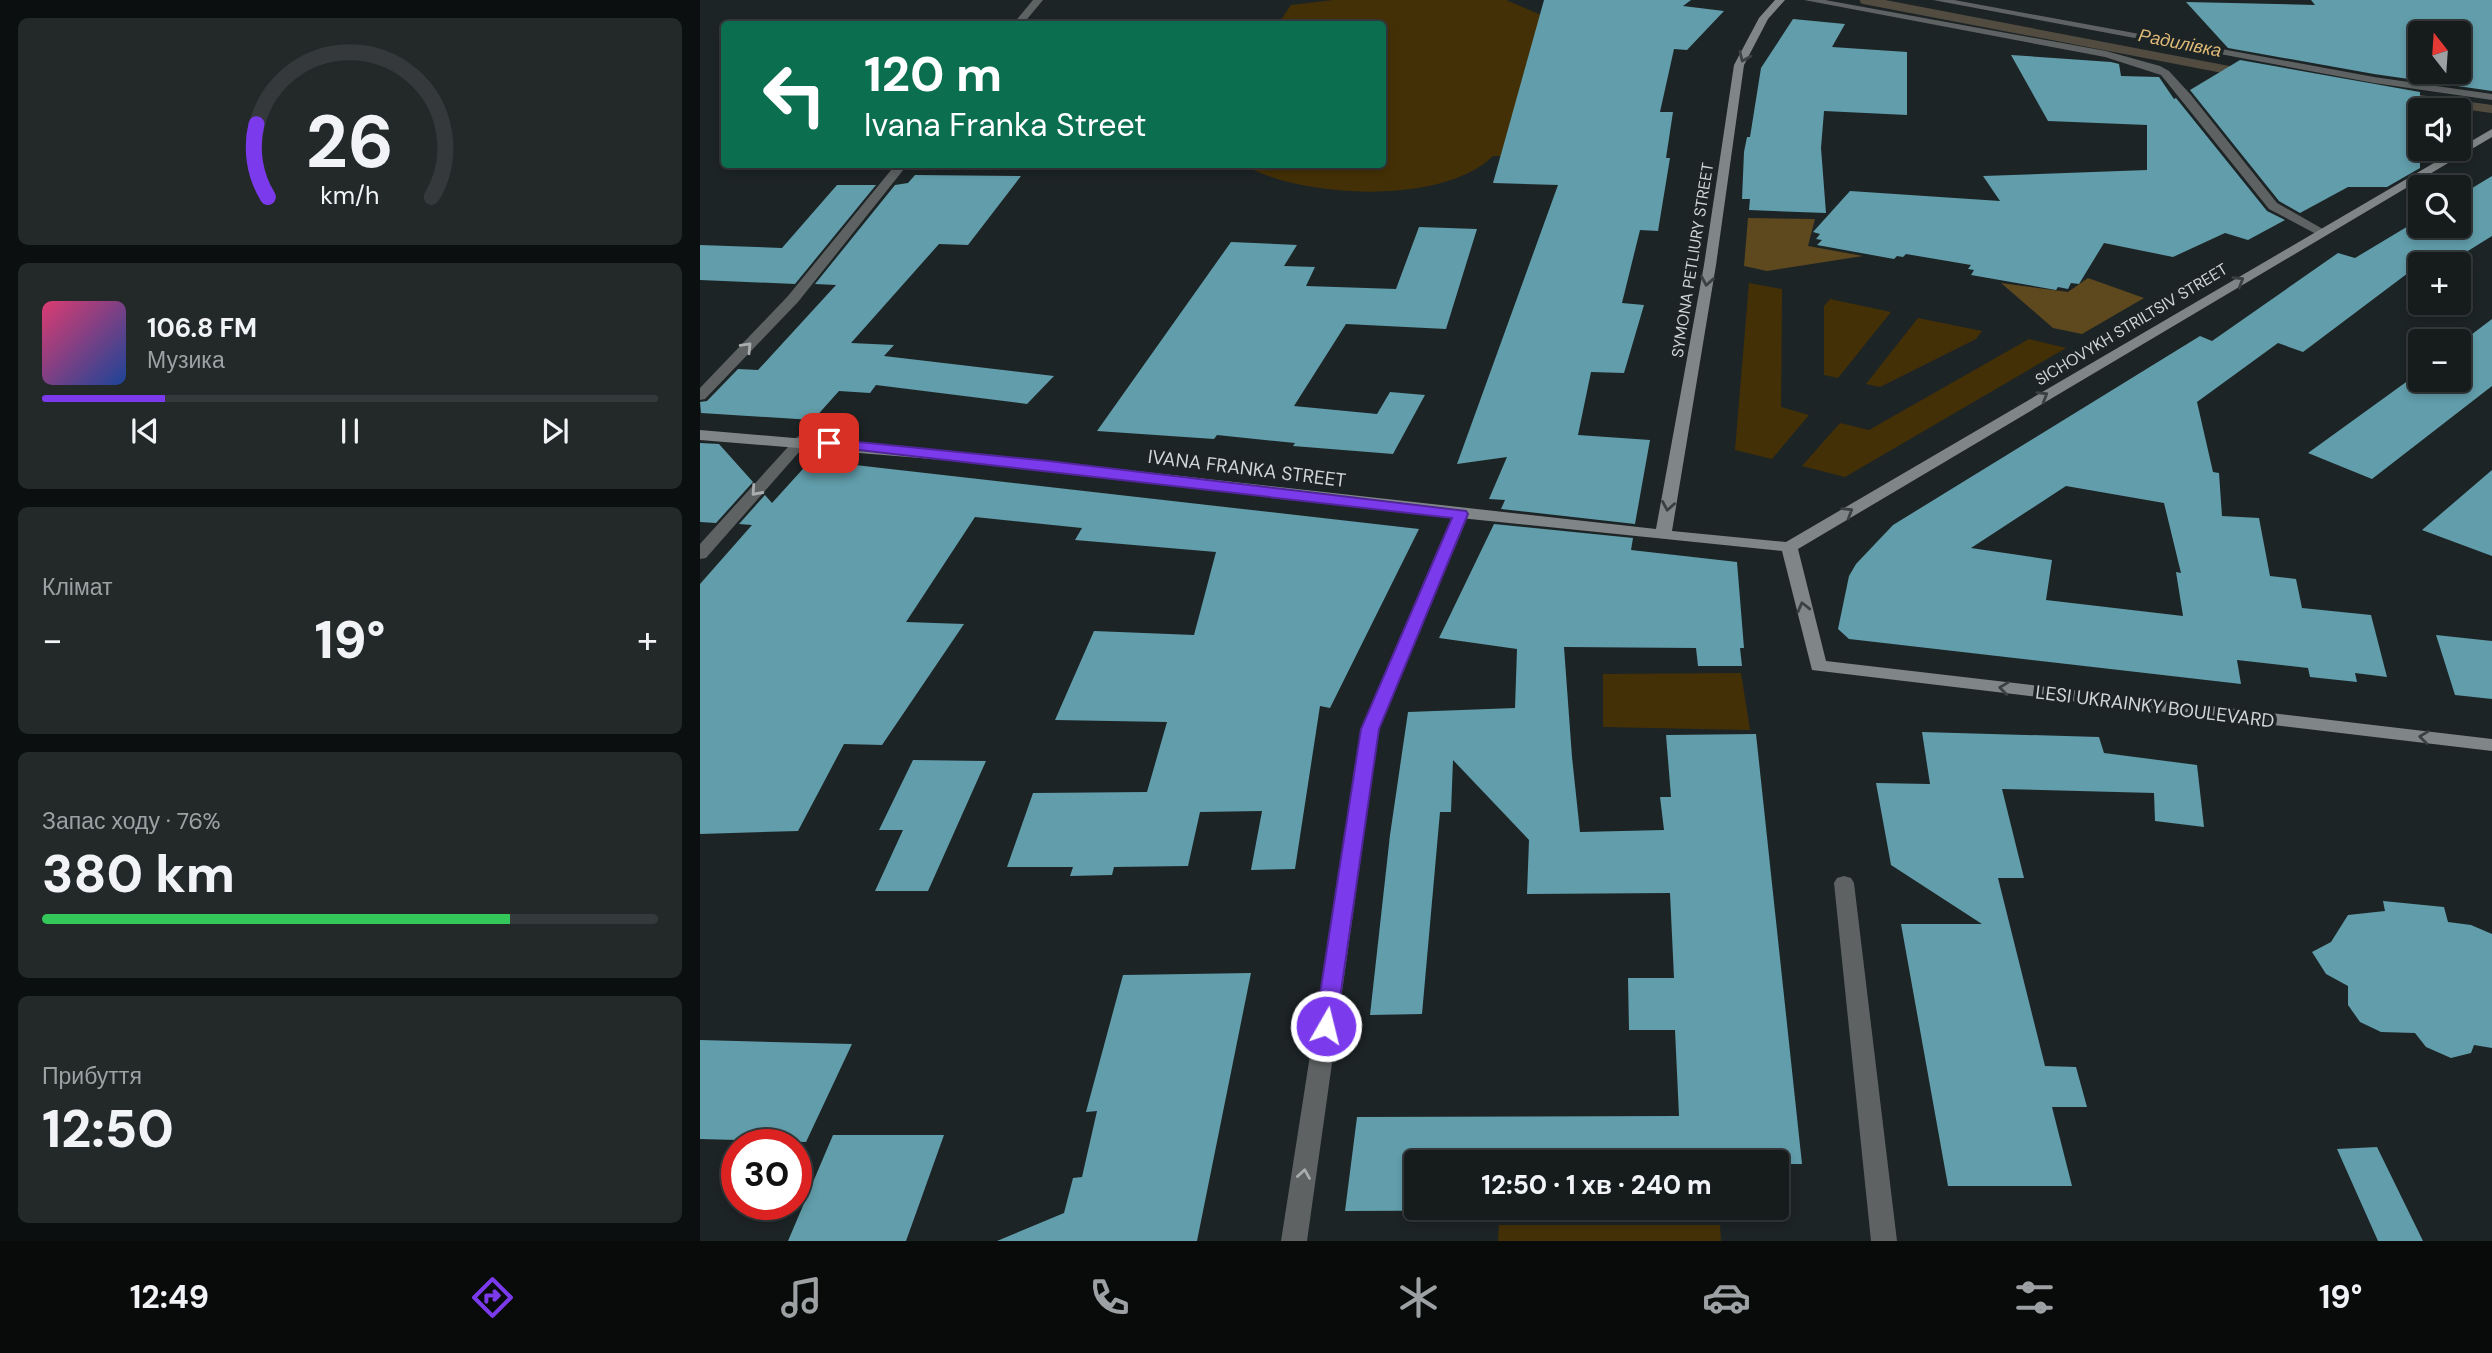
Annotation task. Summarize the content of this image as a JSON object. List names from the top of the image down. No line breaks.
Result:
{"streets":{"street":["SYMONA PETLIURY STREET","SICHOVYKH STRILTSIV STREET","IVANA FRANKA STREET","LESI UKRAINKY BOULEVARD"]},"crossings":[["SYMONA PETLIURY STREET","IVANA FRANKA STREET"],["SICHOVYKH STRILTSIV STREET","IVANA FRANKA STREET"],["SICHOVYKH STRILTSIV STREET","LESI UKRAINKY BOULEVARD"],["IVANA FRANKA STREET","LESI UKRAINKY BOULEVARD"]],"one_way":["SYMONA PETLIURY STREET","SICHOVYKH STRILTSIV STREET","LESI UKRAINKY BOULEVARD"],"water":["Радилівка"],"north":"top","page":{"map_buttons":["+","−"],"turn":["120 m","Ivana Franka Street"],"song":["106.8 FM","Музика"],"tile":["Клімат",["Запас ходу · 76%","380 km"],["Прибуття","12:50"]],"heat":["−","19°","+"],"limit":"30","trip":"12:50 · 1 хв · 240 m","tabs":["12:49","19°"],"gauge":["26","km/h"]}}
